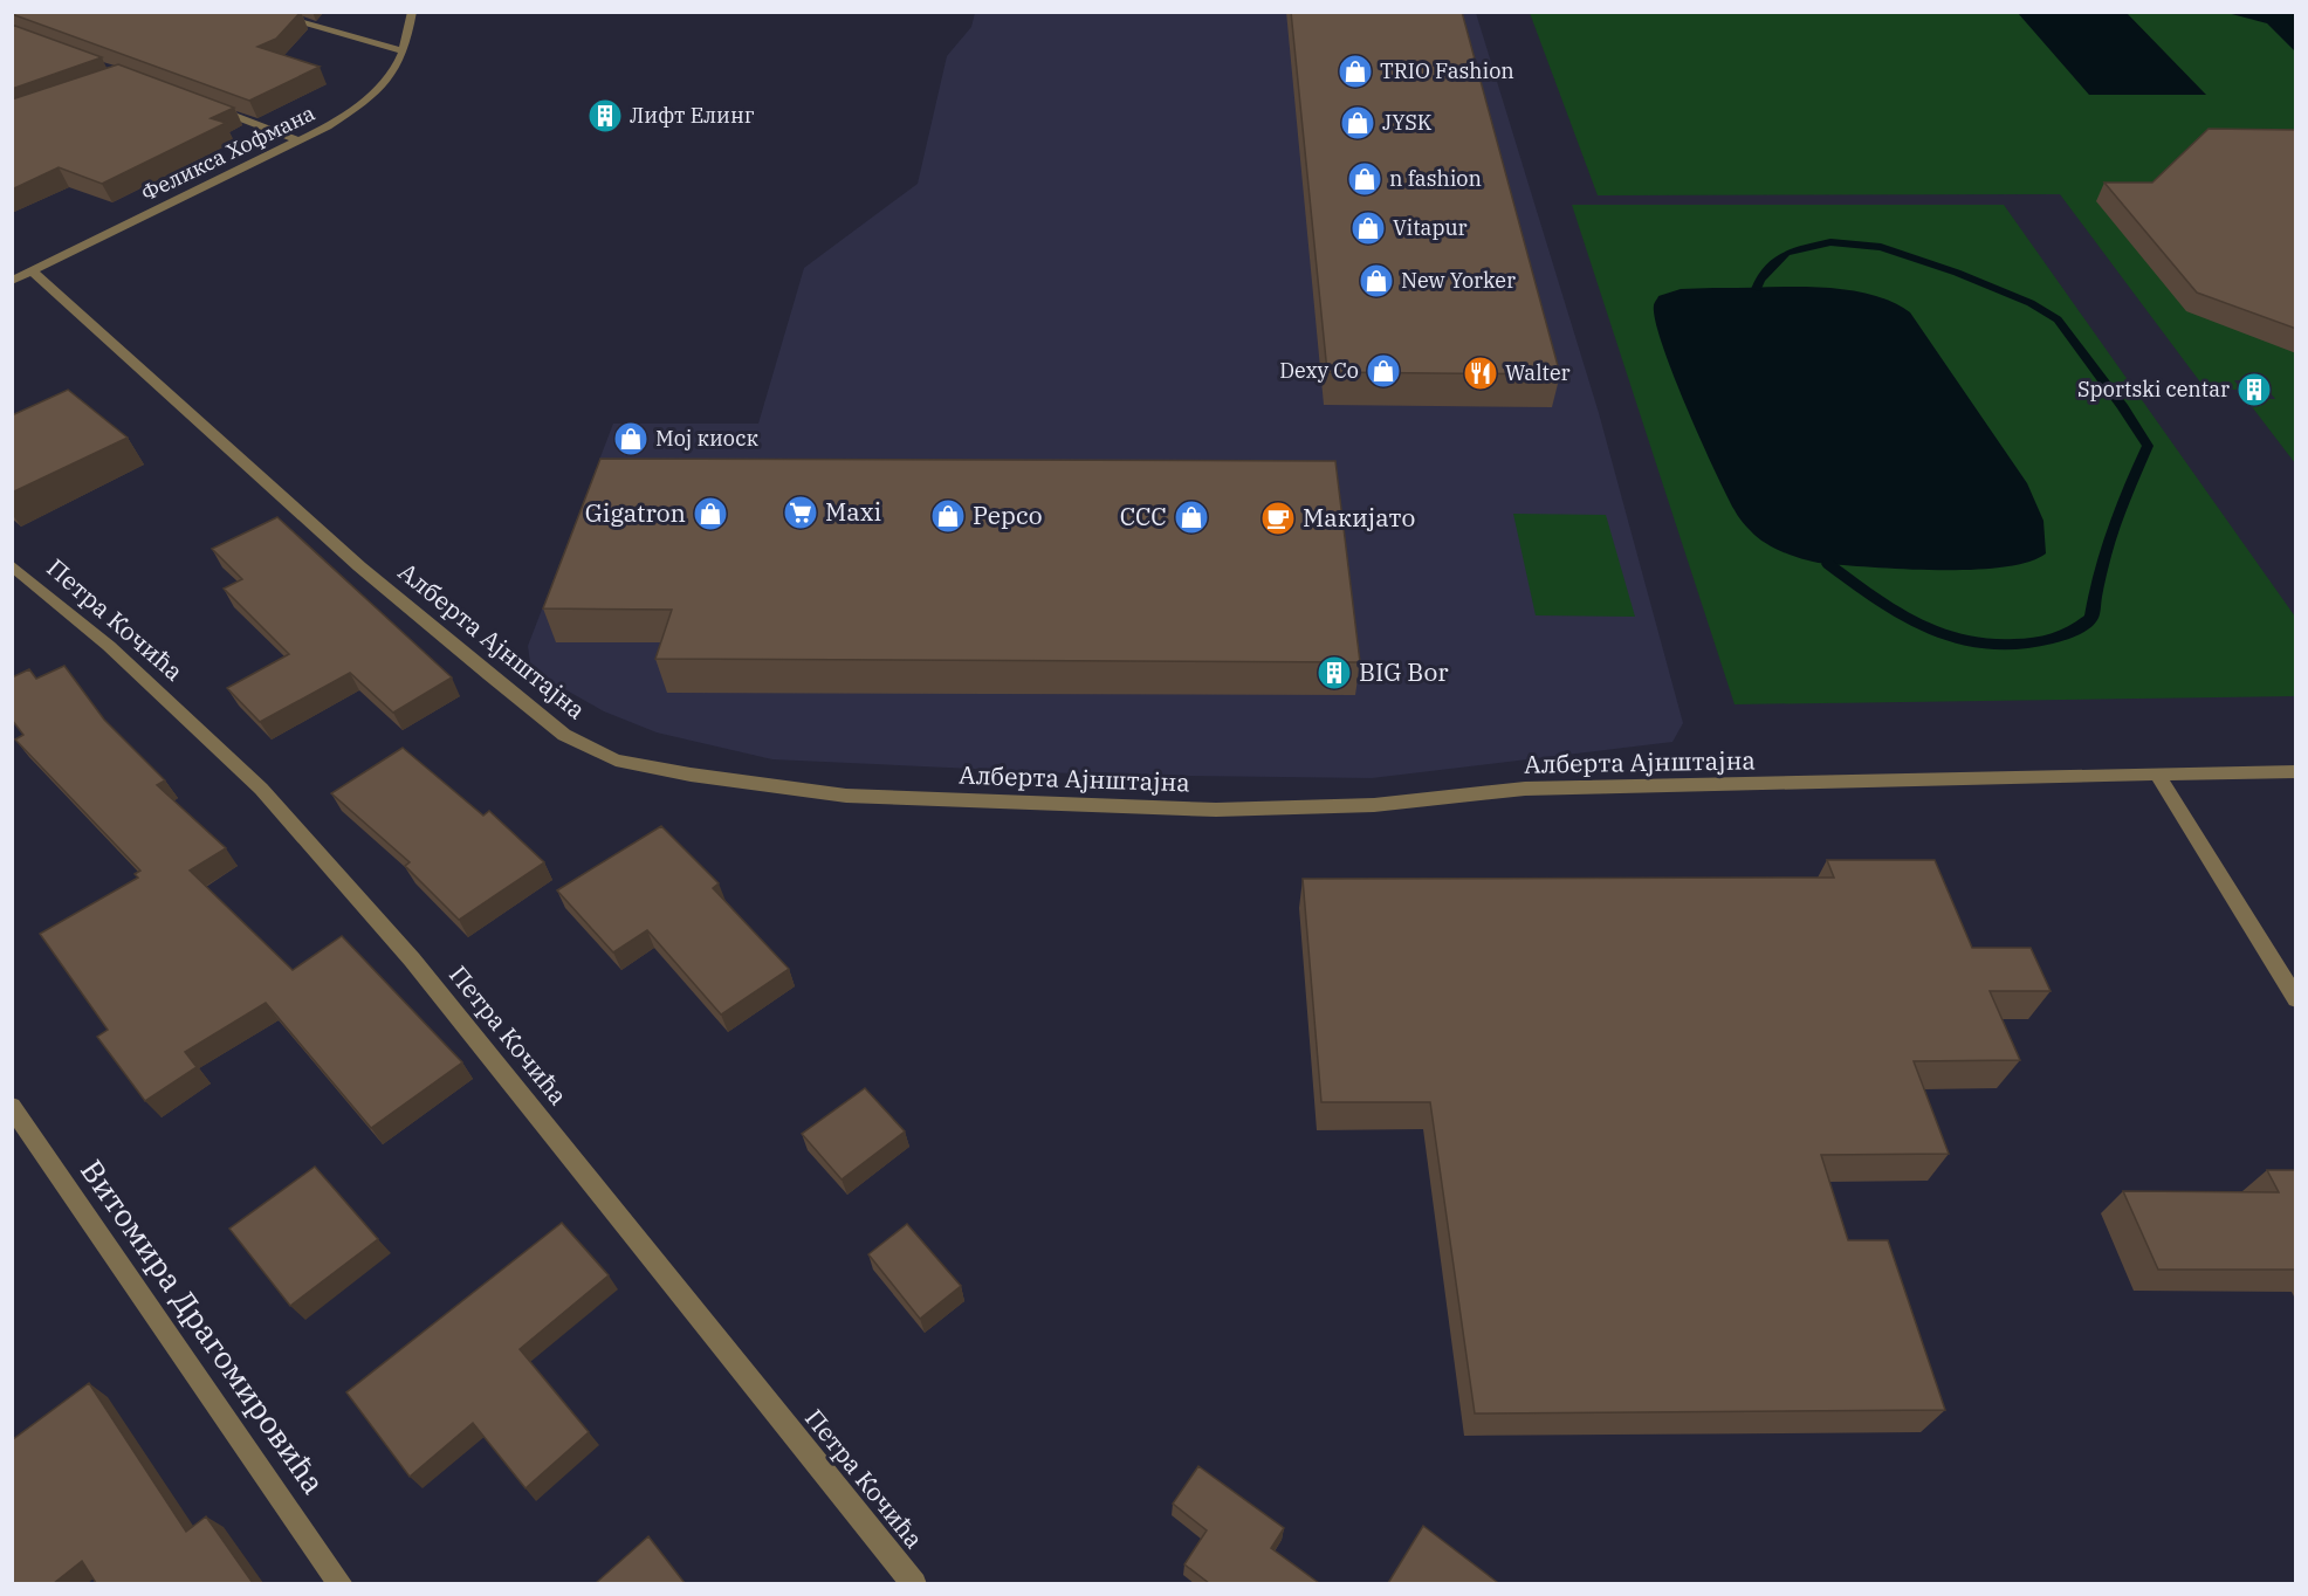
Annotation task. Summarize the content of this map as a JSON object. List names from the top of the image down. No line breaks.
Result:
{"streets":{"street":["Феликса Хофмана","Петра Кочића","Алберта Ајнштајна","Витомира Драгомировића"]},"crossings":[["Феликса Хофмана","Алберта Ајнштајна"]],"places":{"shop":["TRIO Fashion","JYSK","n fashion","Vitapur","New Yorker","Dexy Co","Мој киоск","Gigatron","Pepco","CCC"],"building":["Лифт Елинг","Sportski centar","BIG Bor"],"restaurant":["Walter"],"supermarket":["Maxi"],"cafe":["Макијато"]}}
